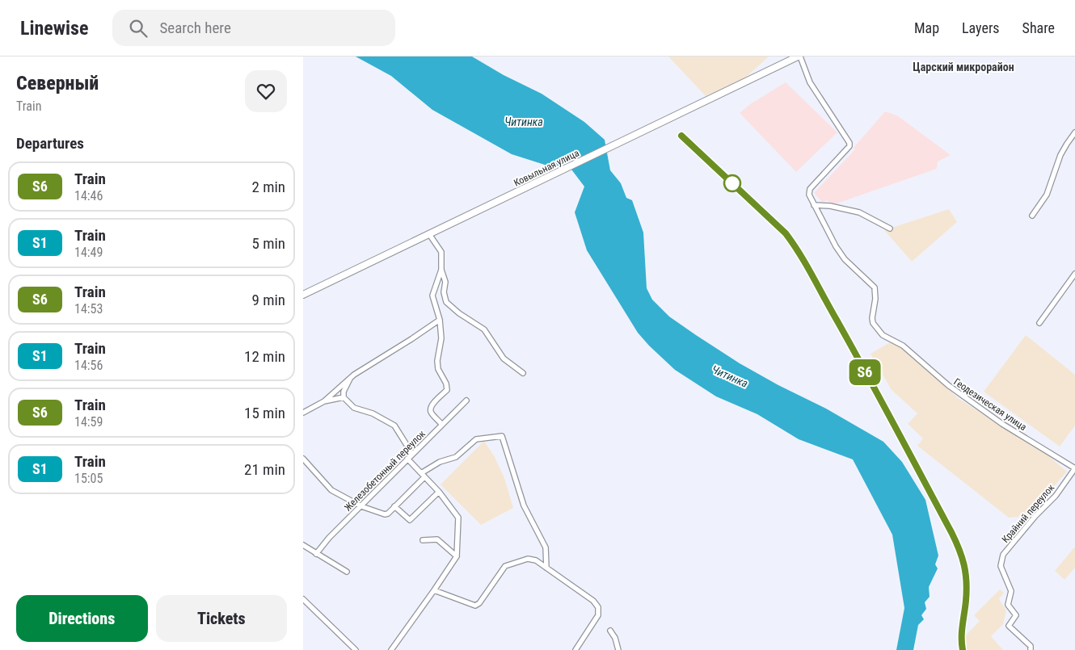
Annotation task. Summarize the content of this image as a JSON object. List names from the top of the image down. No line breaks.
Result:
{"streets":{"main road":["Ковыльная улица"],"street":["Геодезическая улица","Железобетонный переулок","Крайний переулок"]},"crossings":[["Геодезическая улица","Крайний переулок"]],"districts":["Царский микрорайон"],"water":["Читинка"],"page":{"header":"Linewise","search":"Search here","nav":["Map","Layers","Share"],"heading":[["Северный","Train"],"Departures"],"on_map":"S6","list":[{"mark":"S6","name":"Train","note":"14:46","value":"2 min"},{"mark":"S1","name":"Train","note":"14:49","value":"5 min"},{"mark":"S6","name":"Train","note":"14:53","value":"9 min"},{"mark":"S1","name":"Train","note":"14:56","value":"12 min"},{"mark":"S6","name":"Train","note":"14:59","value":"15 min"},{"mark":"S1","name":"Train","note":"15:05","value":"21 min"}],"buttons":["Directions","Tickets"]}}
